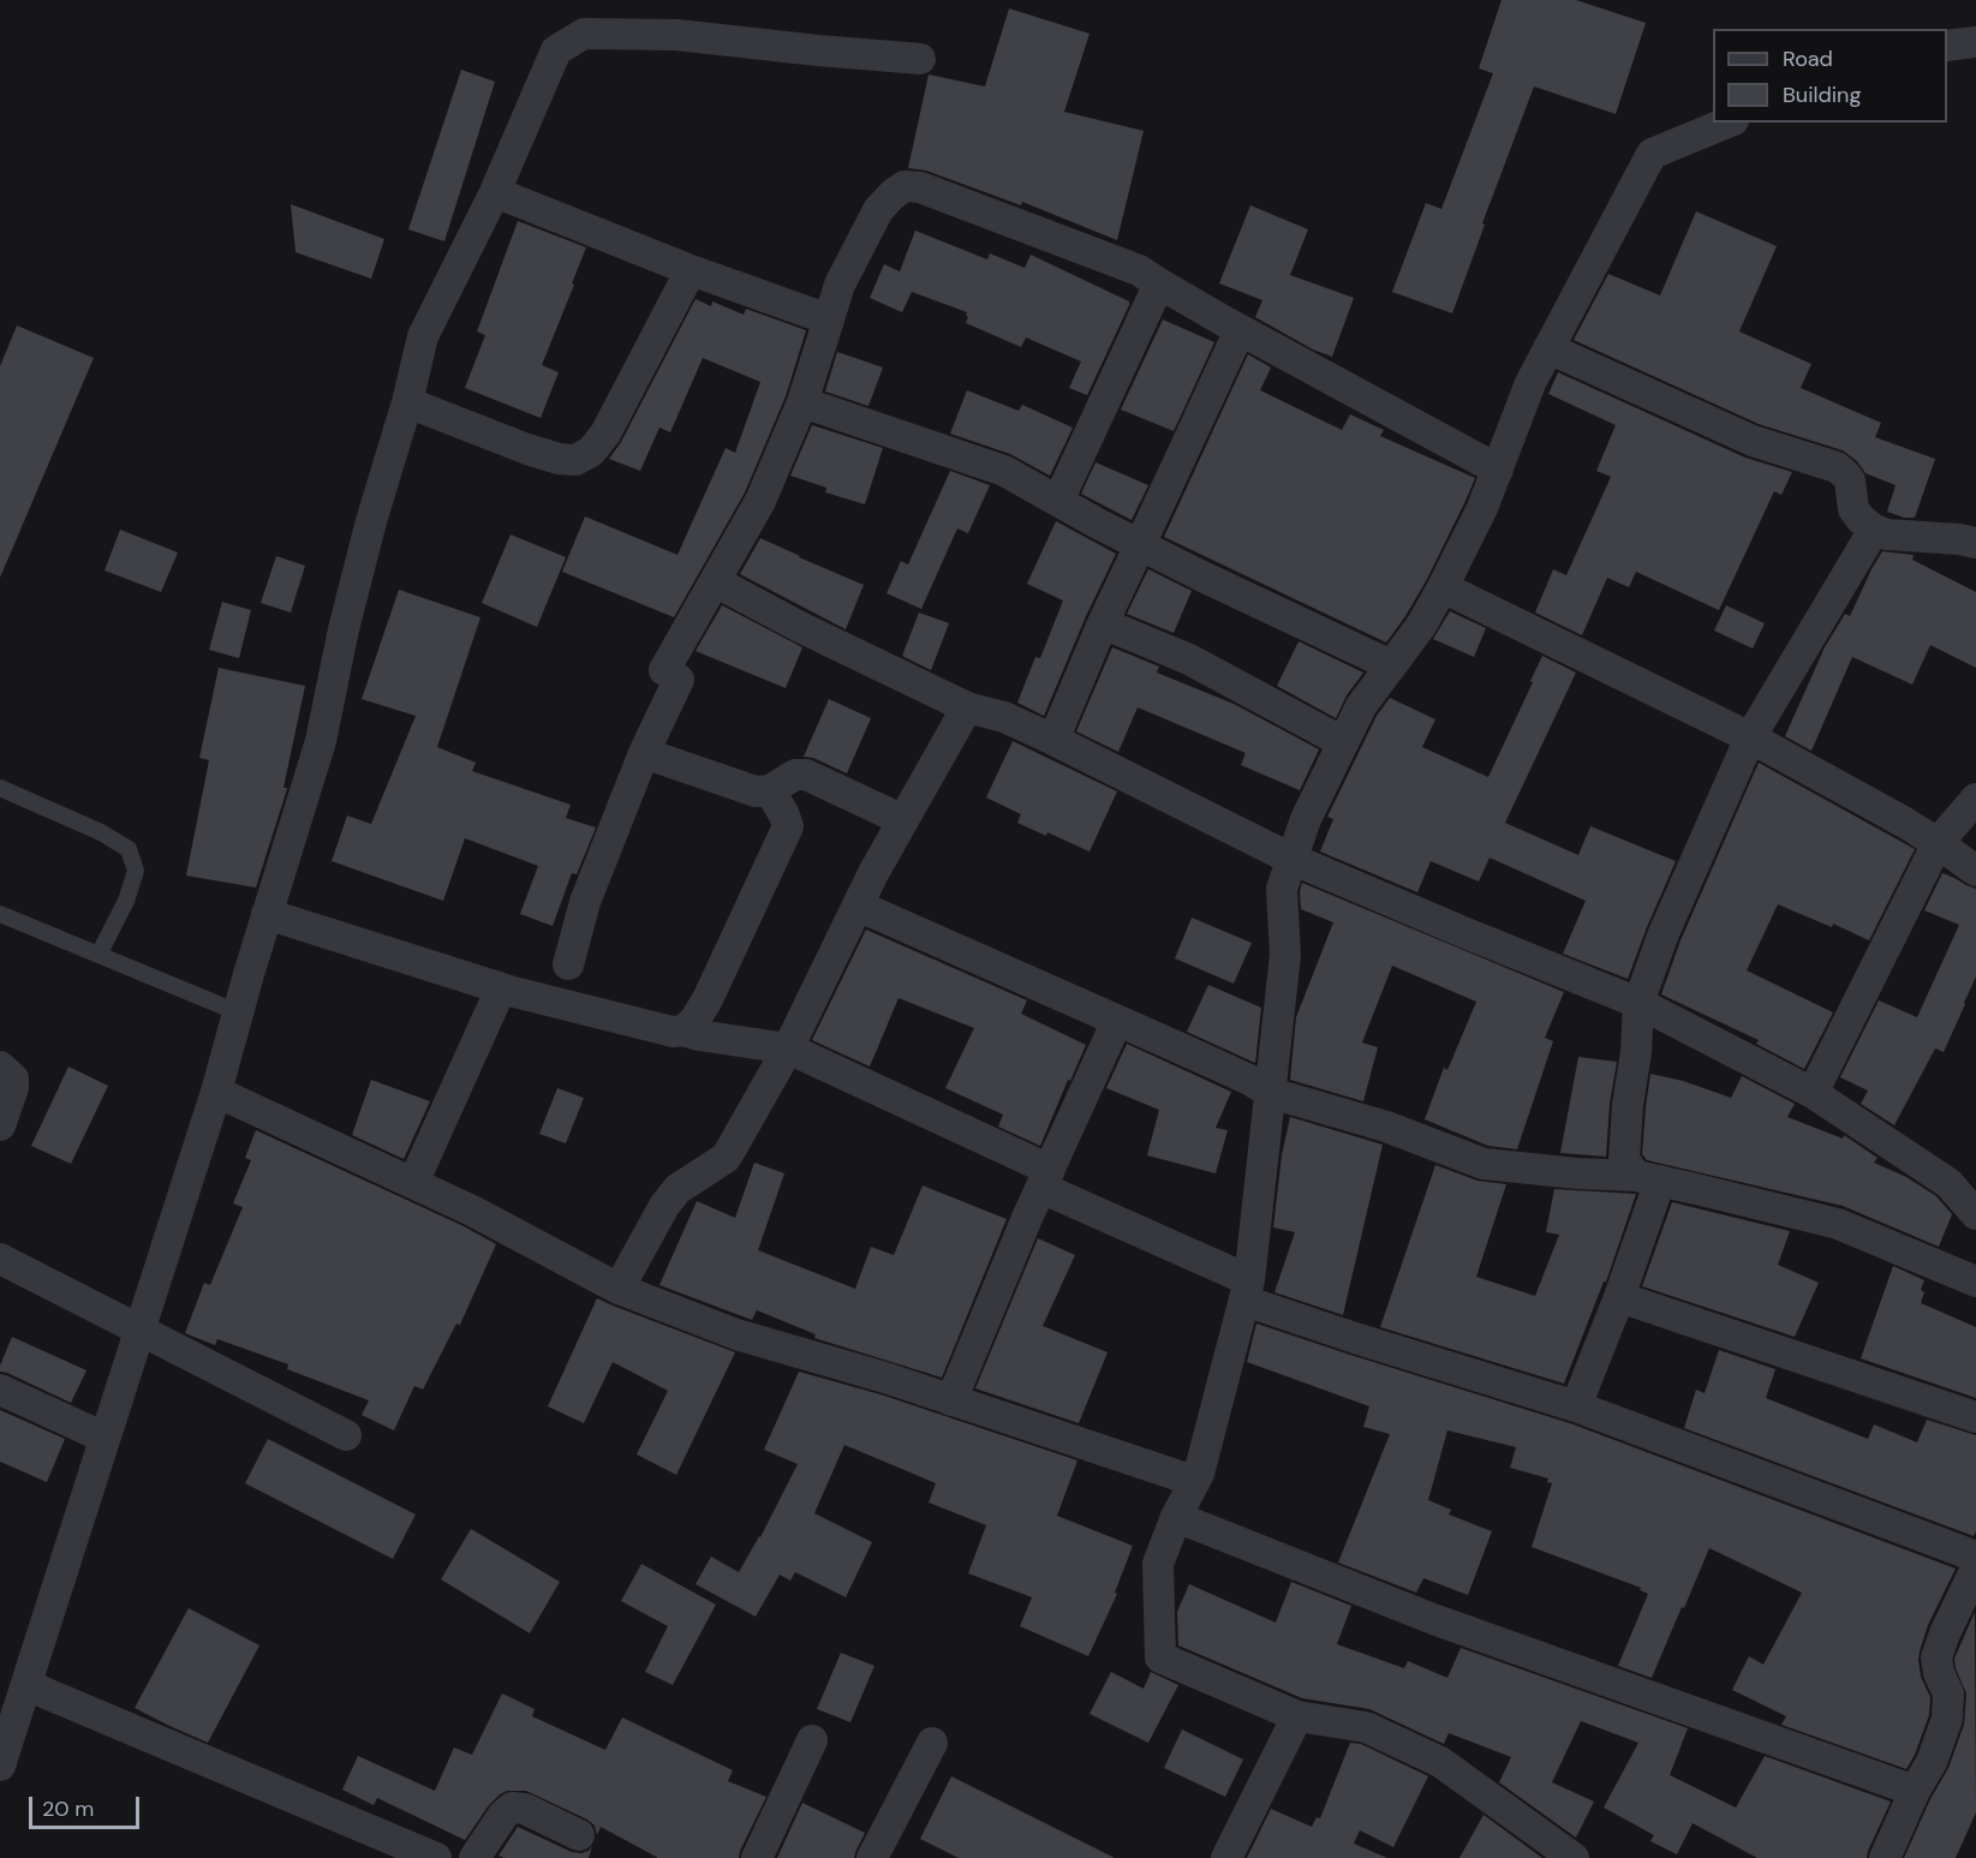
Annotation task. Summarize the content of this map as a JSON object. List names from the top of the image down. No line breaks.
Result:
{"legend":["Road","Building"],"scale_bar":"20 m"}
